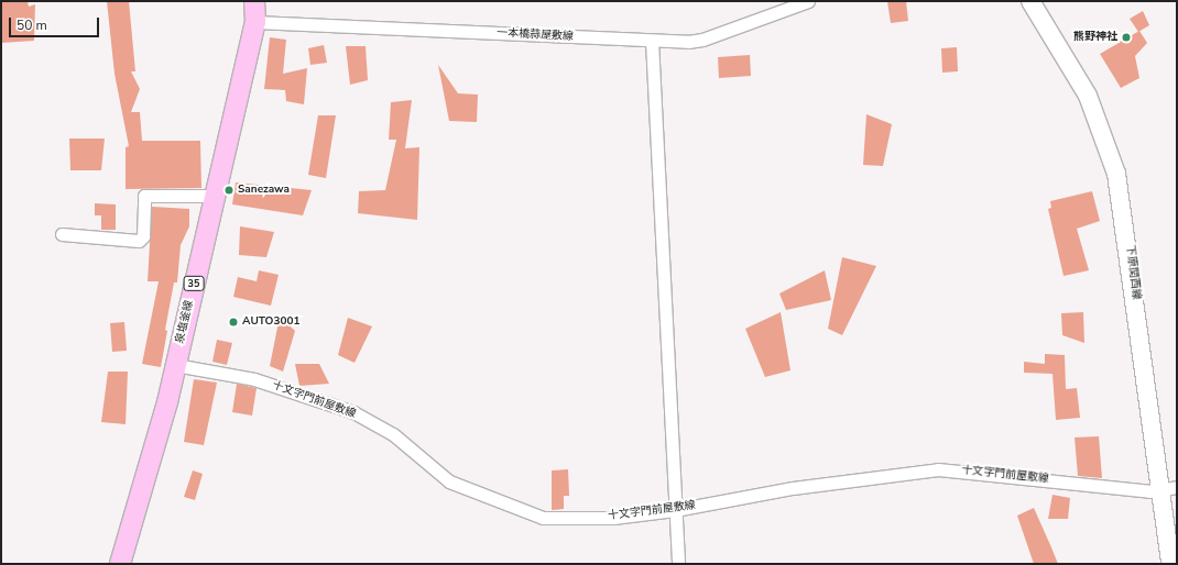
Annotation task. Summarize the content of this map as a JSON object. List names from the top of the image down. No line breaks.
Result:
{"streets":{"main road":["35","泉塩釜線"],"street":["一本橋蒜屋敷線","下原関西線","十文字門前屋敷線"]},"crossings":[["一本橋蒜屋敷線","泉塩釜線"],["下原関西線","十文字門前屋敷線"],["泉塩釜線","十文字門前屋敷線"]],"places":["熊野神社","Sanezawa","AUTO3001"],"scale_bar":"50 m"}
